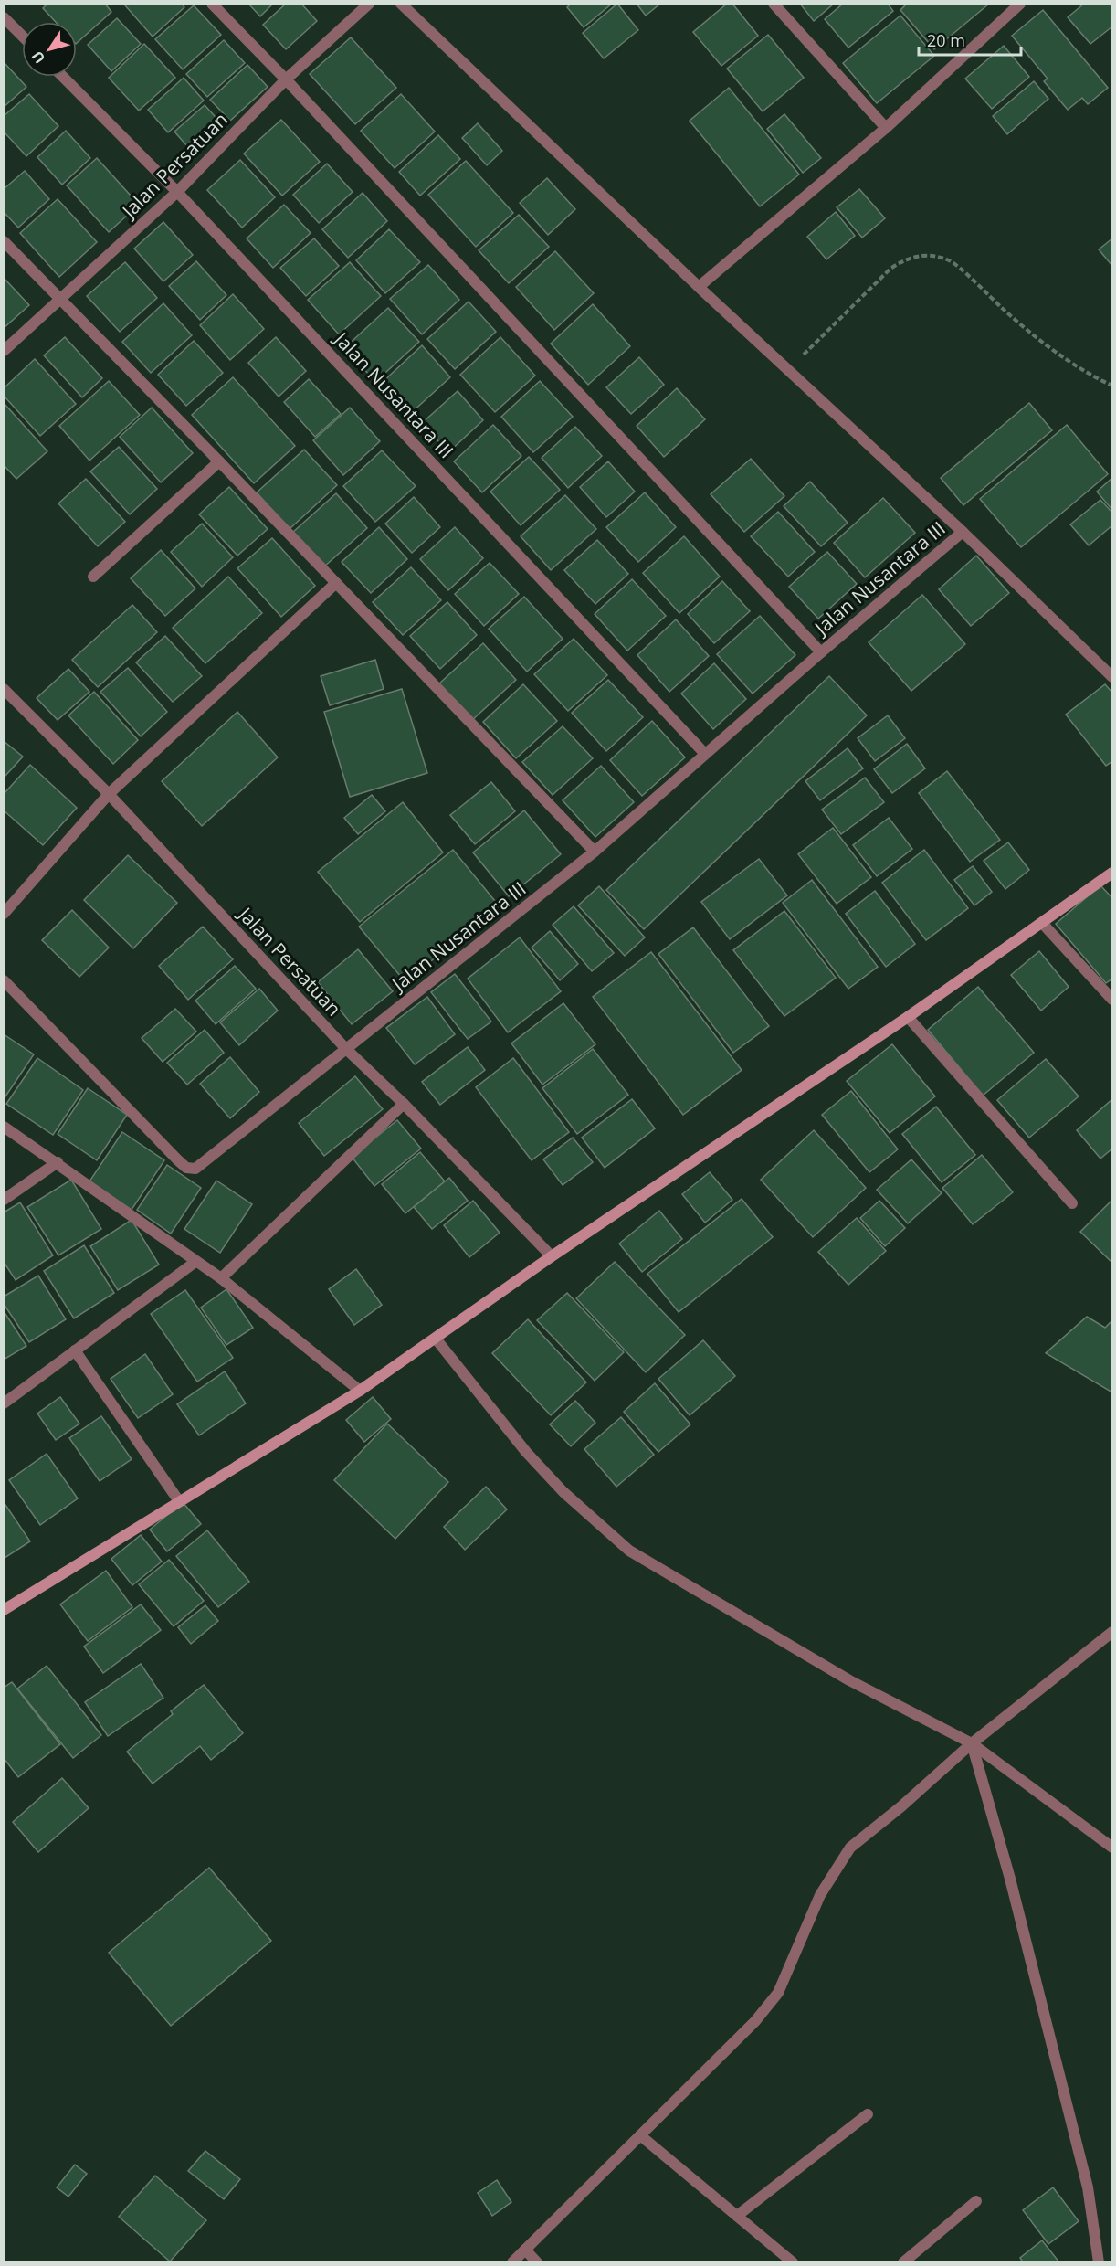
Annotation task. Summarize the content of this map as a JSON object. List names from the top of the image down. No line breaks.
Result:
{"streets":{"street":["Jalan Persatuan","Jalan Nusantara III"]},"crossings":[["Jalan Persatuan","Jalan Nusantara III"]],"scale_bar":"20 m","north":"bottom left"}
